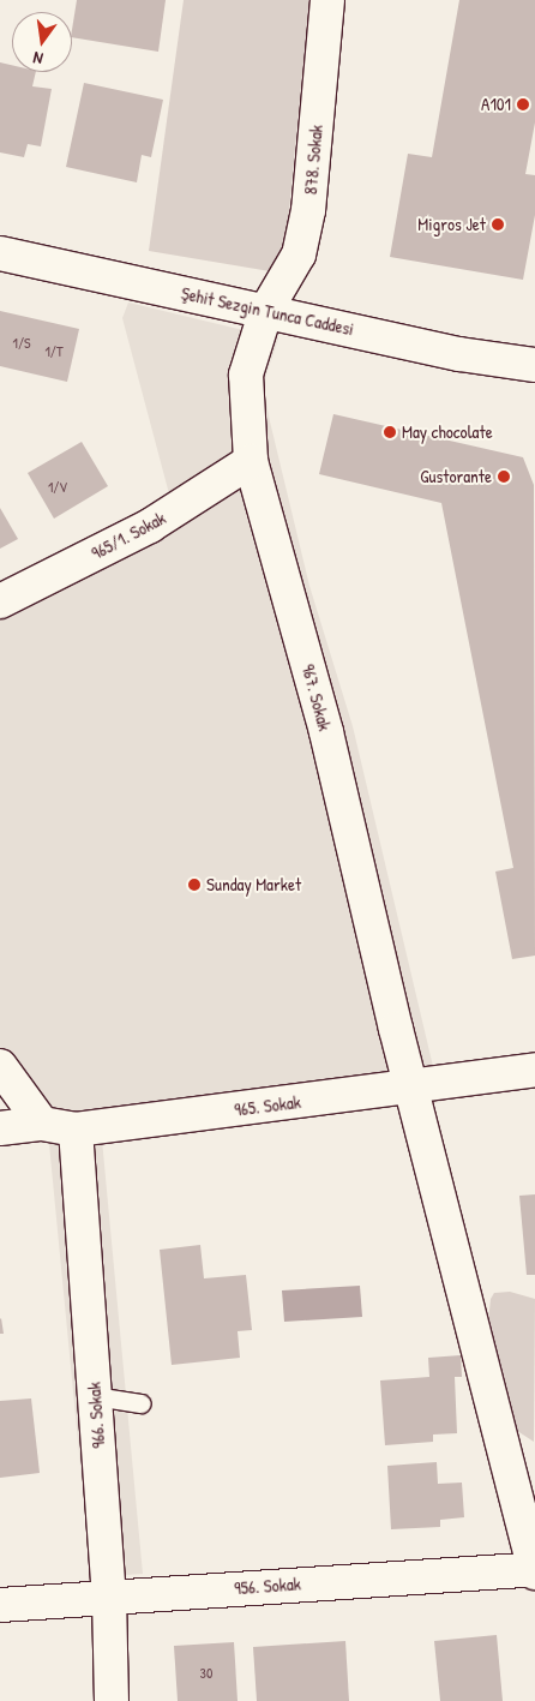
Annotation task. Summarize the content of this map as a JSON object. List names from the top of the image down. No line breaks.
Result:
{"streets":{"street":["878. Sokak","Şehit Sezgin Tunca Caddesi","965/1. Sokak","967. Sokak","965. Sokak","966. Sokak","956. Sokak"]},"crossings":[["878. Sokak","Şehit Sezgin Tunca Caddesi"],["878. Sokak","967. Sokak"],["Şehit Sezgin Tunca Caddesi","967. Sokak"],["965/1. Sokak","967. Sokak"],["967. Sokak","965. Sokak"],["967. Sokak","956. Sokak"],["965. Sokak","966. Sokak"],["966. Sokak","956. Sokak"]],"places":["A101","Migros Jet","May chocolate","Gustorante","Sunday Market"],"house_numbers":["1/S","1/T","1/V","30"],"north":"bottom"}
